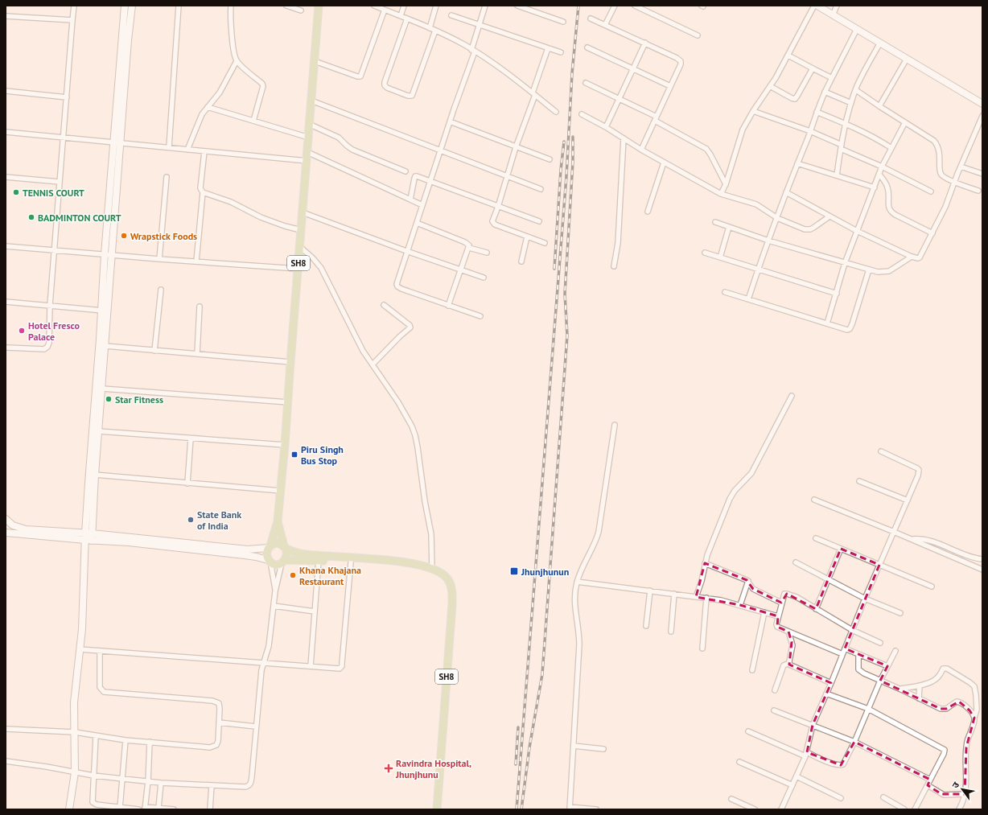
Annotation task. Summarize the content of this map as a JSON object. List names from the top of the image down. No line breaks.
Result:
{"streets":{"main road":["SH8"]},"places":{"other":["TENNIS COURT","BADMINTON COURT","Wrapstick Foods","Hotel Fresco Palace","Star Fitness","State Bank of India","Khana Khajana Restaurant"],"transit":["Piru Singh Bus Stop","Jhunjhunun"],"health":["Ravindra Hospital, Jhunjhunu"]},"north":"top left"}
